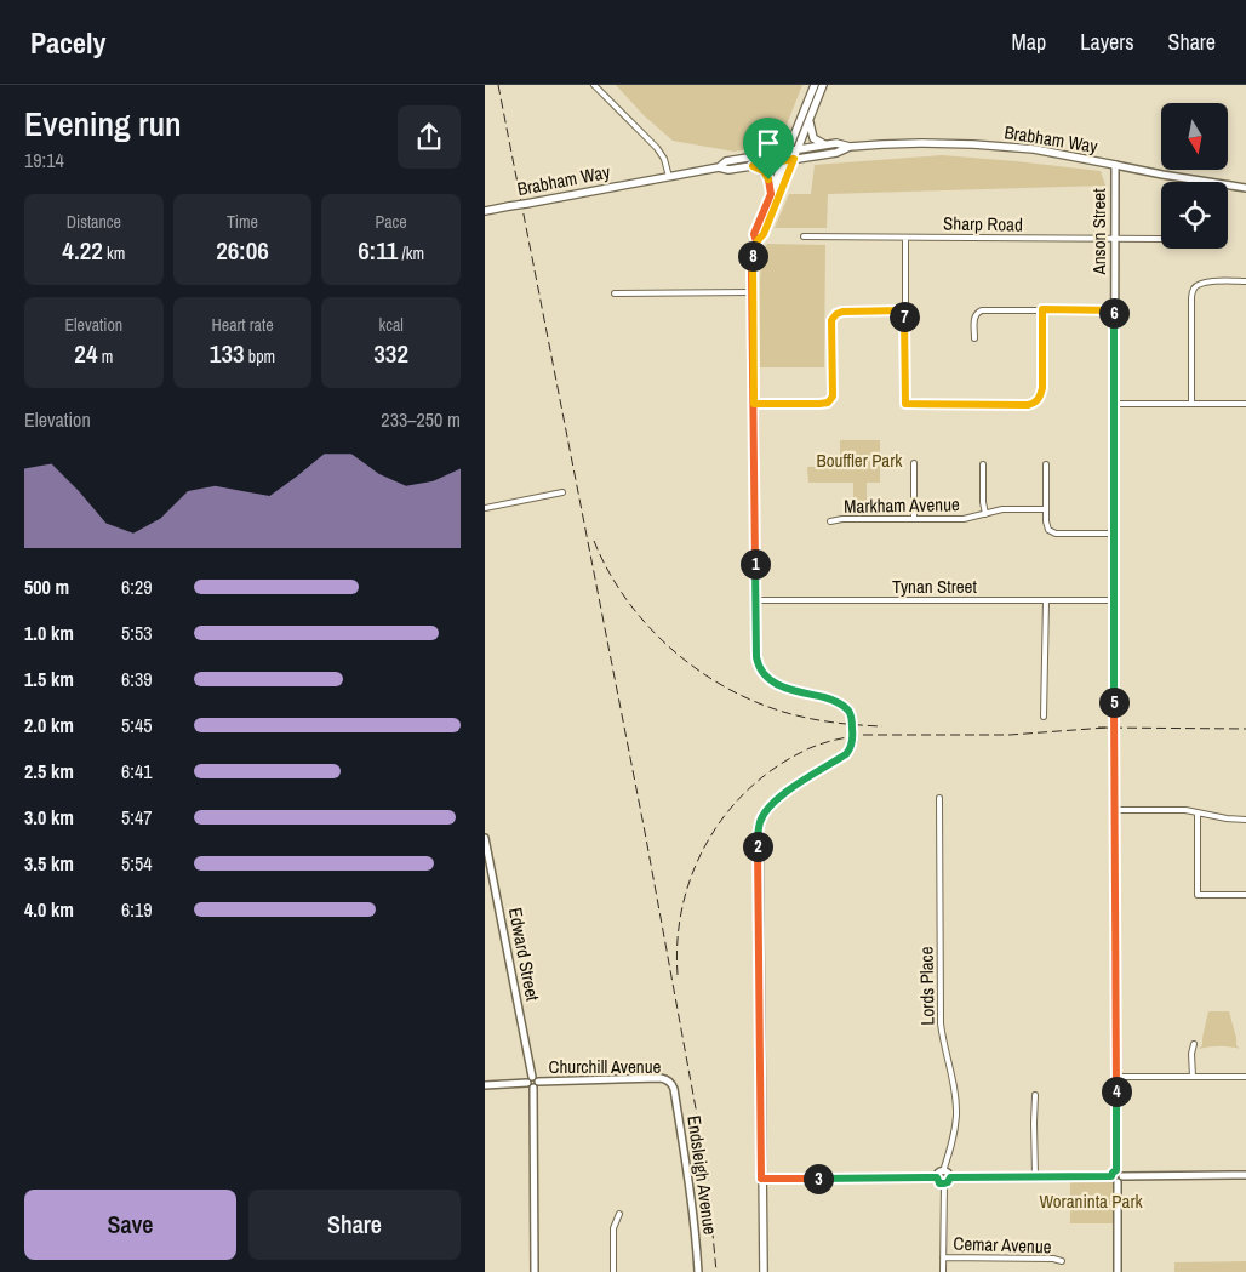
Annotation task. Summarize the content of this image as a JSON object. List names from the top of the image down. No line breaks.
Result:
{"streets":{"main road":["Brabham Way"],"street":["Sharp Road","Anson Street","Markham Avenue","Tynan Street","Edward Street","Lords Place","Churchill Avenue","Endsleigh Avenue","Cemar Avenue"]},"crossings":[["Brabham Way","Anson Street"],["Sharp Road","Anson Street"],["Anson Street","Tynan Street"],["Edward Street","Churchill Avenue"],["Churchill Avenue","Endsleigh Avenue"]],"parks":["Bouffler Park","Woraninta Park"],"north":"bottom","page":{"header":"Pacely","nav":["Map","Layers","Share"],"heading":["Evening run","19:14"],"stats":[["Distance","4.22 km"],["Time","26:06"],["Pace","6:11 /km"],["Elevation","24 m"],["Heart rate","133 bpm"],["kcal","332"]],"pins":["8","6","7","1","5","2","4","3"],"chart":["Elevation","233–250 m"],"list":[{"name":"500 m","note":"6:29"},{"name":"1.0 km","note":"5:53"},{"name":"1.5 km","note":"6:39"},{"name":"2.0 km","note":"5:45"},{"name":"2.5 km","note":"6:41"},{"name":"3.0 km","note":"5:47"},{"name":"3.5 km","note":"5:54"},{"name":"4.0 km","note":"6:19"}],"buttons":["Save","Share"]}}
